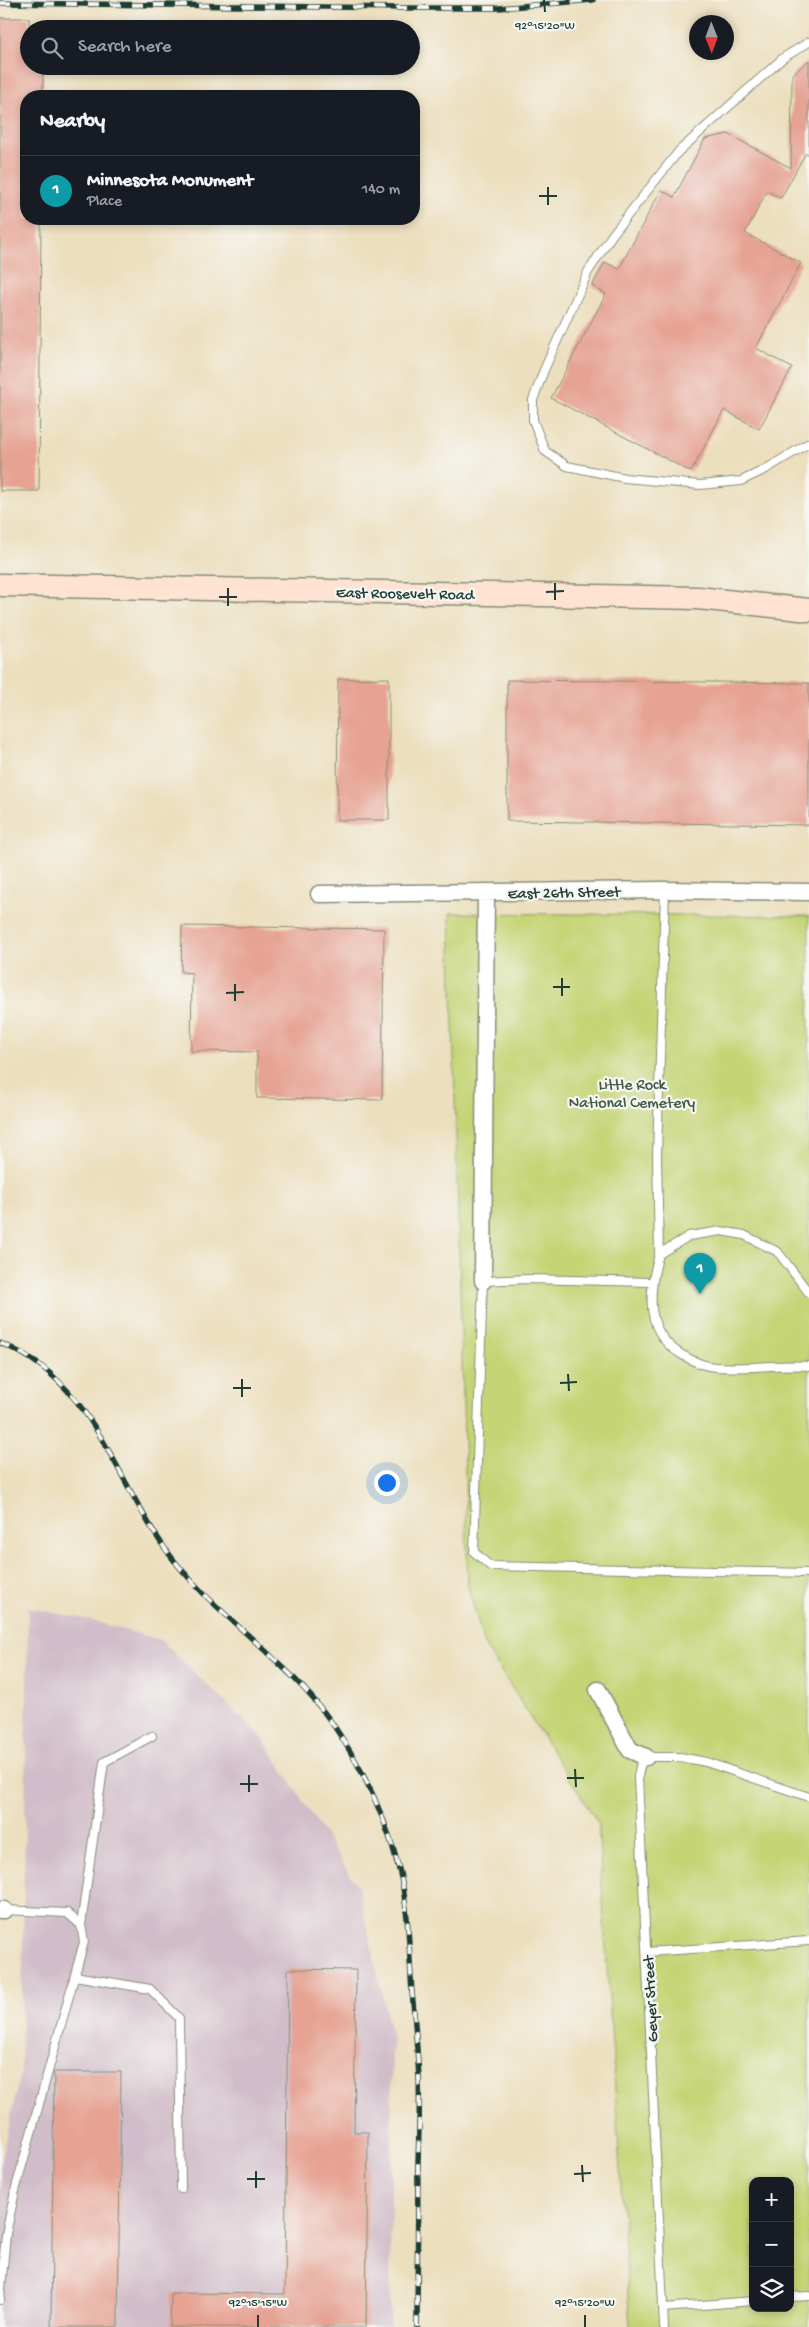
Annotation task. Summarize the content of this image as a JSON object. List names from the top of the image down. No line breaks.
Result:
{"streets":{"main road":["East Roosevelt Road"],"street":["East 26th Street"],"lane":["Geyer Street"]},"parks":["Little Rock National Cemetery"],"north":"bottom","page":{"search":"Search here","heading":"Nearby","list":[{"mark":"1","name":"Minnesota Monument","note":"Place","value":"140 m"}],"pins":"1","map_buttons":["+","−"]},"coordinates":["92°15'20\"W","92°15'15\"W"]}
